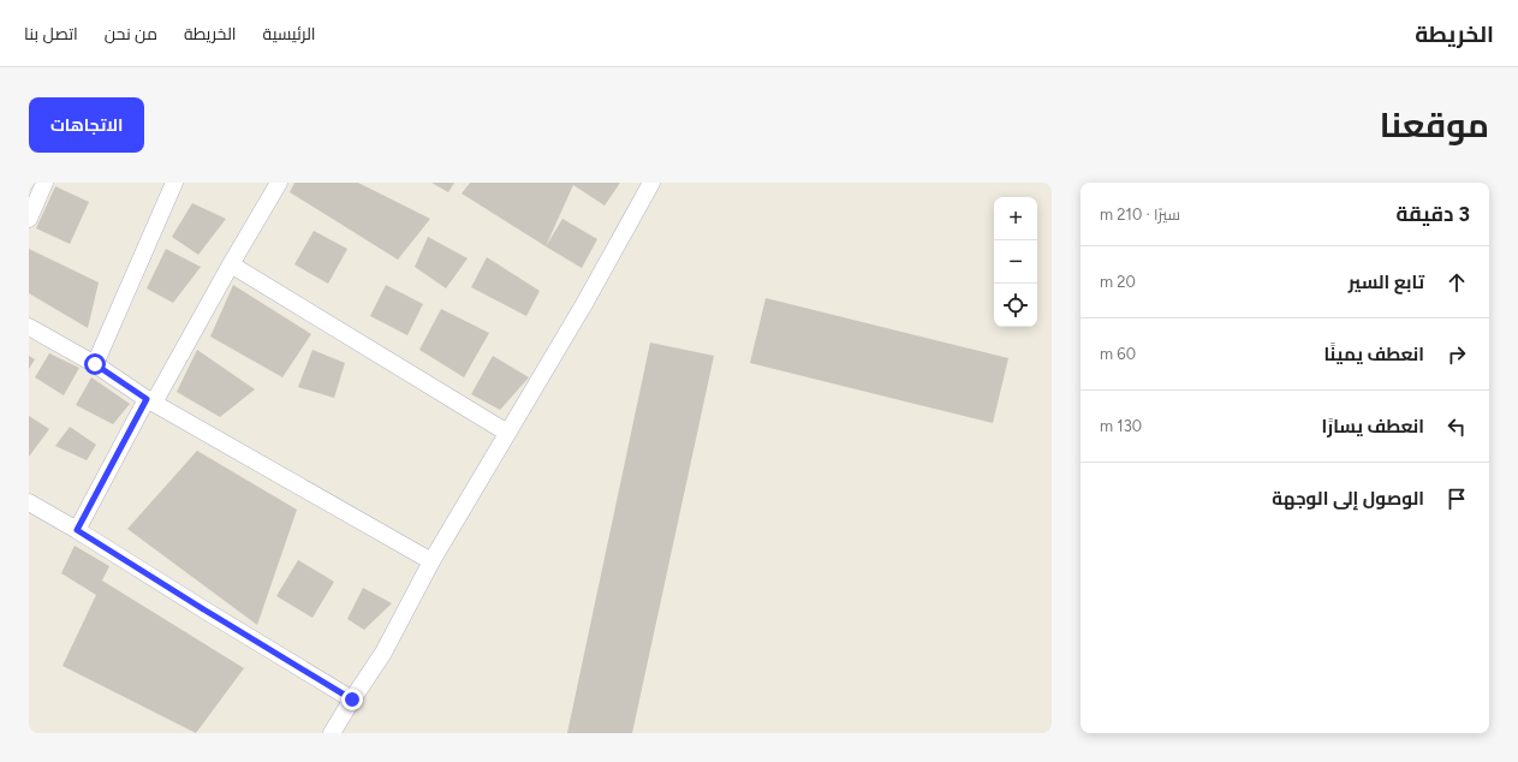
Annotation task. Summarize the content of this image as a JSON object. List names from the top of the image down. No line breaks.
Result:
{"page":{"header":"الخريطة","nav":["الرئيسية","الخريطة","من نحن","اتصل بنا"],"title":"موقعنا","buttons":"الاتجاهات","heading":["3 دقيقة","سيرًا · 210 m"],"map_buttons":["+","−"],"list":[["تابع السير","20 m"],["انعطف يمينًا","60 m"],["انعطف يسارًا","130 m"],"الوصول إلى الوجهة"]}}
